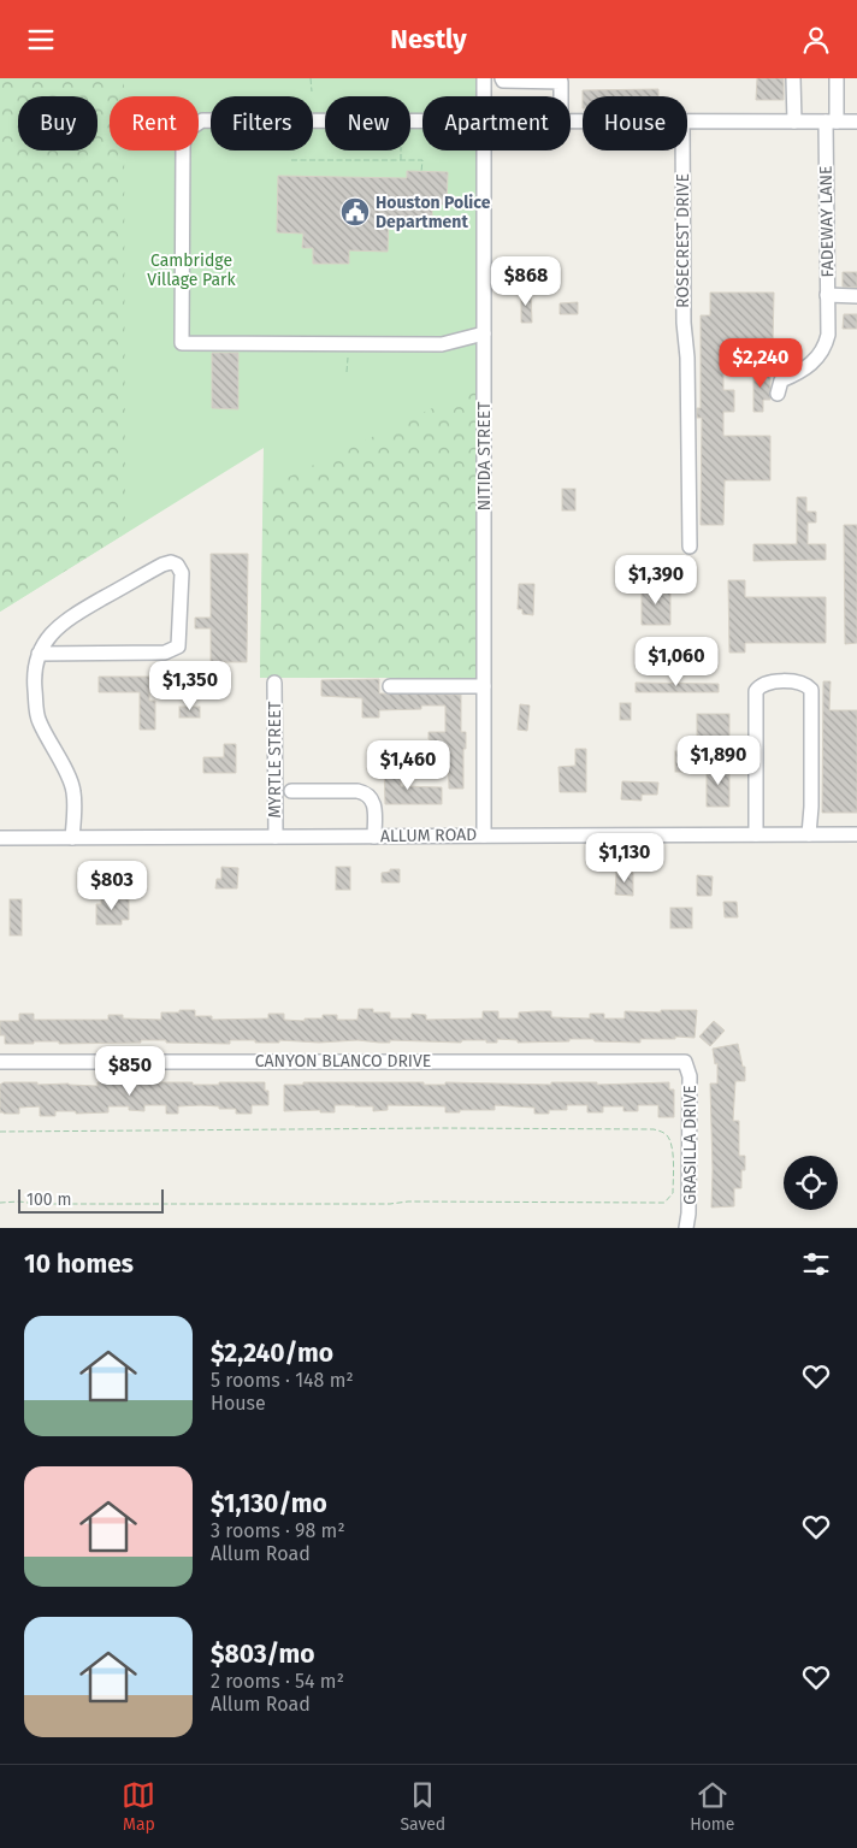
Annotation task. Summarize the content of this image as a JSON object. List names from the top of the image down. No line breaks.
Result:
{"streets":{"street":["FADEWAY LANE","ROSECREST DRIVE","NITIDA STREET","MYRTLE STREET","ALLUM ROAD","CANYON BLANCO DRIVE","GRASILLA DRIVE"]},"crossings":[["NITIDA STREET","ALLUM ROAD"],["MYRTLE STREET","ALLUM ROAD"],["CANYON BLANCO DRIVE","GRASILLA DRIVE"]],"parks":["Cambridge Village Park"],"places":{"public building":["Houston Police Department"]},"scale_bar":"100 m","page":{"header":"Nestly","chip":["Buy","Rent","Filters","New","Apartment","House"],"price":["$868","$2,240","$1,390","$1,060","$1,350","$1,890","$1,460","$1,130","$803","$850"],"scale":"100 m","heading":"10 homes","list":[{"name":"$2,240/mo","note":"5 rooms · 148 m² · House"},{"name":"$1,130/mo","note":"3 rooms · 98 m² · Allum Road"},{"name":"$803/mo","note":"2 rooms · 54 m² · Allum Road"}],"tabs":["Map","Saved","Home"]}}
